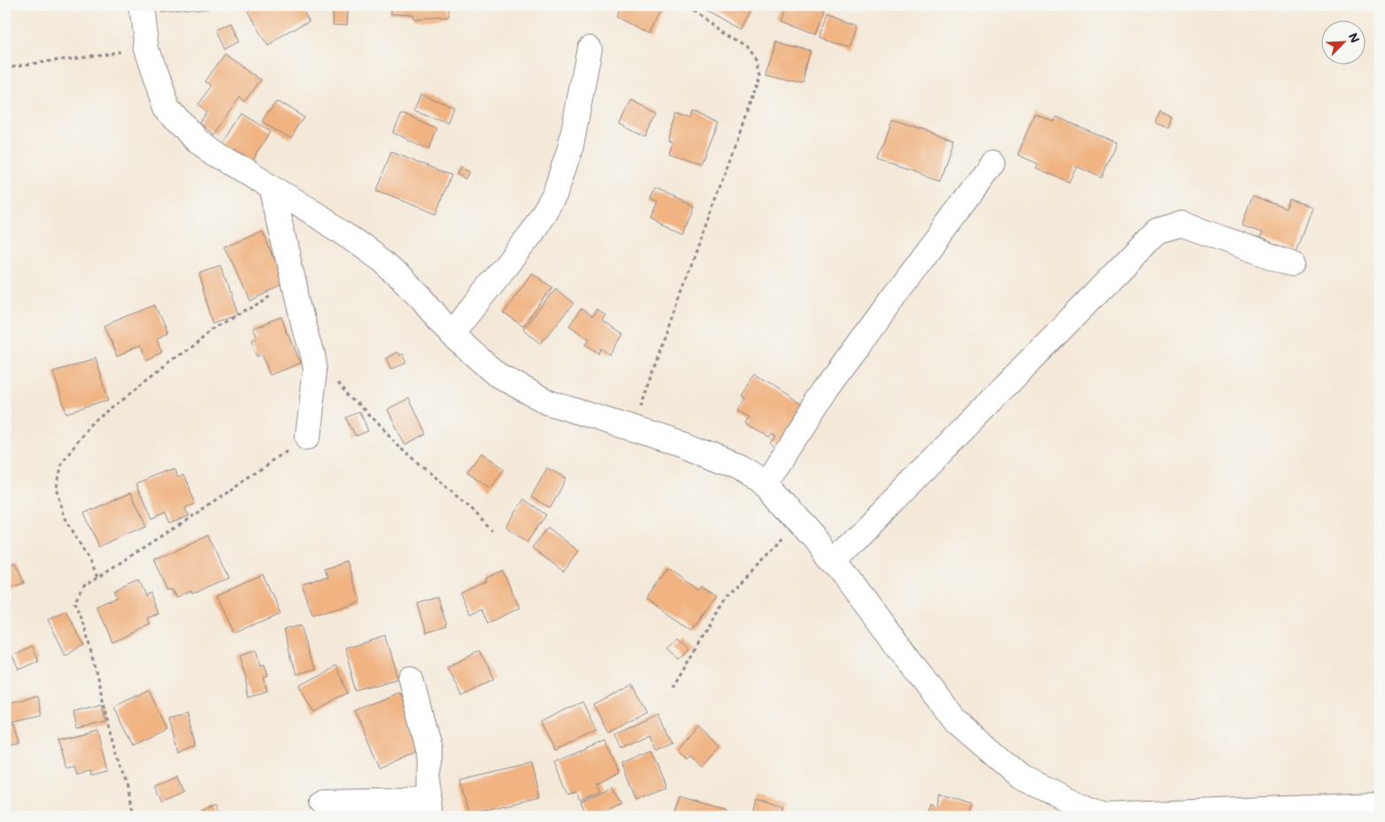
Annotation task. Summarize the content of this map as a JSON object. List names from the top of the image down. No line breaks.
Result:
{"north":"top right"}
